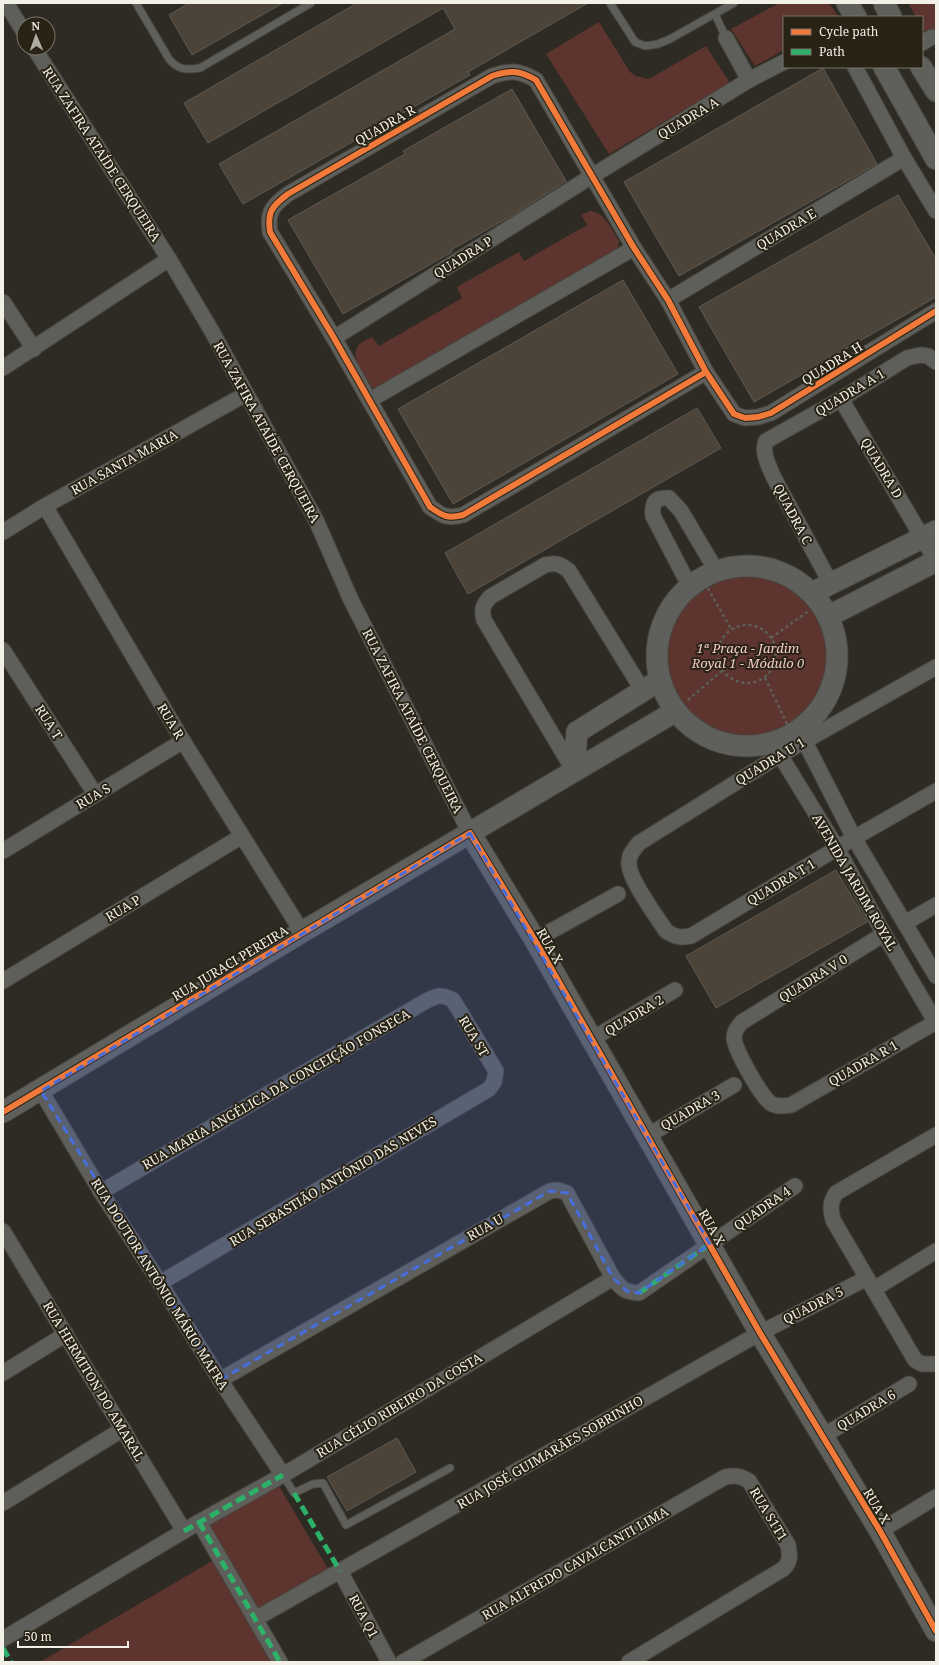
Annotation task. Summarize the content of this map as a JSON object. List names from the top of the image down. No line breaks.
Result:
{"streets":{"street":["QUADRA A","QUADRA R","RUA ZAFIRA ATAÍDE CERQUEIRA","QUADRA E","QUADRA P","QUADRA H","QUADRA A 1","RUA SANTA MARIA","QUADRA D","QUADRA C","RUA R","RUA T","QUADRA U 1","RUA S","QUADRA T 1","AVENIDA JARDIM ROYAL","RUA P","RUA X","RUA JURACI PEREIRA","QUADRA V 0","QUADRA 2","RUA ST","QUADRA R 1","RUA MARIA ANGÉLICA DA CONCEIÇÃO FONSECA","QUADRA 3","RUA SEBASTIÃO ANTÔNIO DAS NEVES","QUADRA 4","RUA U","RUA DOUTOR ANTÔNIO MÁRIO MAFRA","QUADRA 5","RUA HERMITON DO AMARAL","RUA CÉLIO RIBEIRO DA COSTA","QUADRA 6","RUA JOSÉ GUIMARÃES SOBRINHO","RUA S1T1","RUA ALFREDO CAVALCANTI LIMA","RUA Q1"]},"crossings":[["QUADRA A","QUADRA R"],["QUADRA A","QUADRA P"],["QUADRA R","QUADRA P"],["RUA ZAFIRA ATAÍDE CERQUEIRA","RUA SANTA MARIA"],["RUA ZAFIRA ATAÍDE CERQUEIRA","RUA X"],["RUA ZAFIRA ATAÍDE CERQUEIRA","RUA JURACI PEREIRA"],["QUADRA A 1","QUADRA D"],["QUADRA A 1","QUADRA C"],["RUA SANTA MARIA","RUA R"],["RUA R","RUA S"],["RUA R","RUA P"],["RUA R","RUA JURACI PEREIRA"],["RUA T","RUA S"],["QUADRA U 1","QUADRA T 1"],["QUADRA U 1","AVENIDA JARDIM ROYAL"],["QUADRA T 1","AVENIDA JARDIM ROYAL"],["AVENIDA JARDIM ROYAL","QUADRA V 0"],["AVENIDA JARDIM ROYAL","QUADRA R 1"],["RUA X","RUA JURACI PEREIRA"],["RUA X","QUADRA 2"],["RUA X","QUADRA 3"],["RUA X","QUADRA 4"],["RUA X","RUA U"],["RUA X","QUADRA 5"],["RUA X","QUADRA 6"],["RUA X","RUA JOSÉ GUIMARÃES SOBRINHO"],["RUA JURACI PEREIRA","RUA DOUTOR ANTÔNIO MÁRIO MAFRA"],["QUADRA V 0","QUADRA R 1"],["RUA ST","RUA MARIA ANGÉLICA DA CONCEIÇÃO FONSECA"],["RUA ST","RUA SEBASTIÃO ANTÔNIO DAS NEVES"],["RUA MARIA ANGÉLICA DA CONCEIÇÃO FONSECA","RUA DOUTOR ANTÔNIO MÁRIO MAFRA"],["RUA SEBASTIÃO ANTÔNIO DAS NEVES","RUA DOUTOR ANTÔNIO MÁRIO MAFRA"],["QUADRA 4","RUA U"],["RUA U","RUA DOUTOR ANTÔNIO MÁRIO MAFRA"],["RUA U","RUA CÉLIO RIBEIRO DA COSTA"],["RUA DOUTOR ANTÔNIO MÁRIO MAFRA","RUA CÉLIO RIBEIRO DA COSTA"],["QUADRA 5","RUA JOSÉ GUIMARÃES SOBRINHO"],["RUA HERMITON DO AMARAL","RUA CÉLIO RIBEIRO DA COSTA"],["RUA JOSÉ GUIMARÃES SOBRINHO","RUA Q1"],["RUA S1T1","RUA ALFREDO CAVALCANTI LIMA"]],"parks":["1ª Praça - Jardim Royal 1 - Módulo 0"],"legend":["Cycle path","Path"],"scale_bar":"50 m","north":"top"}
